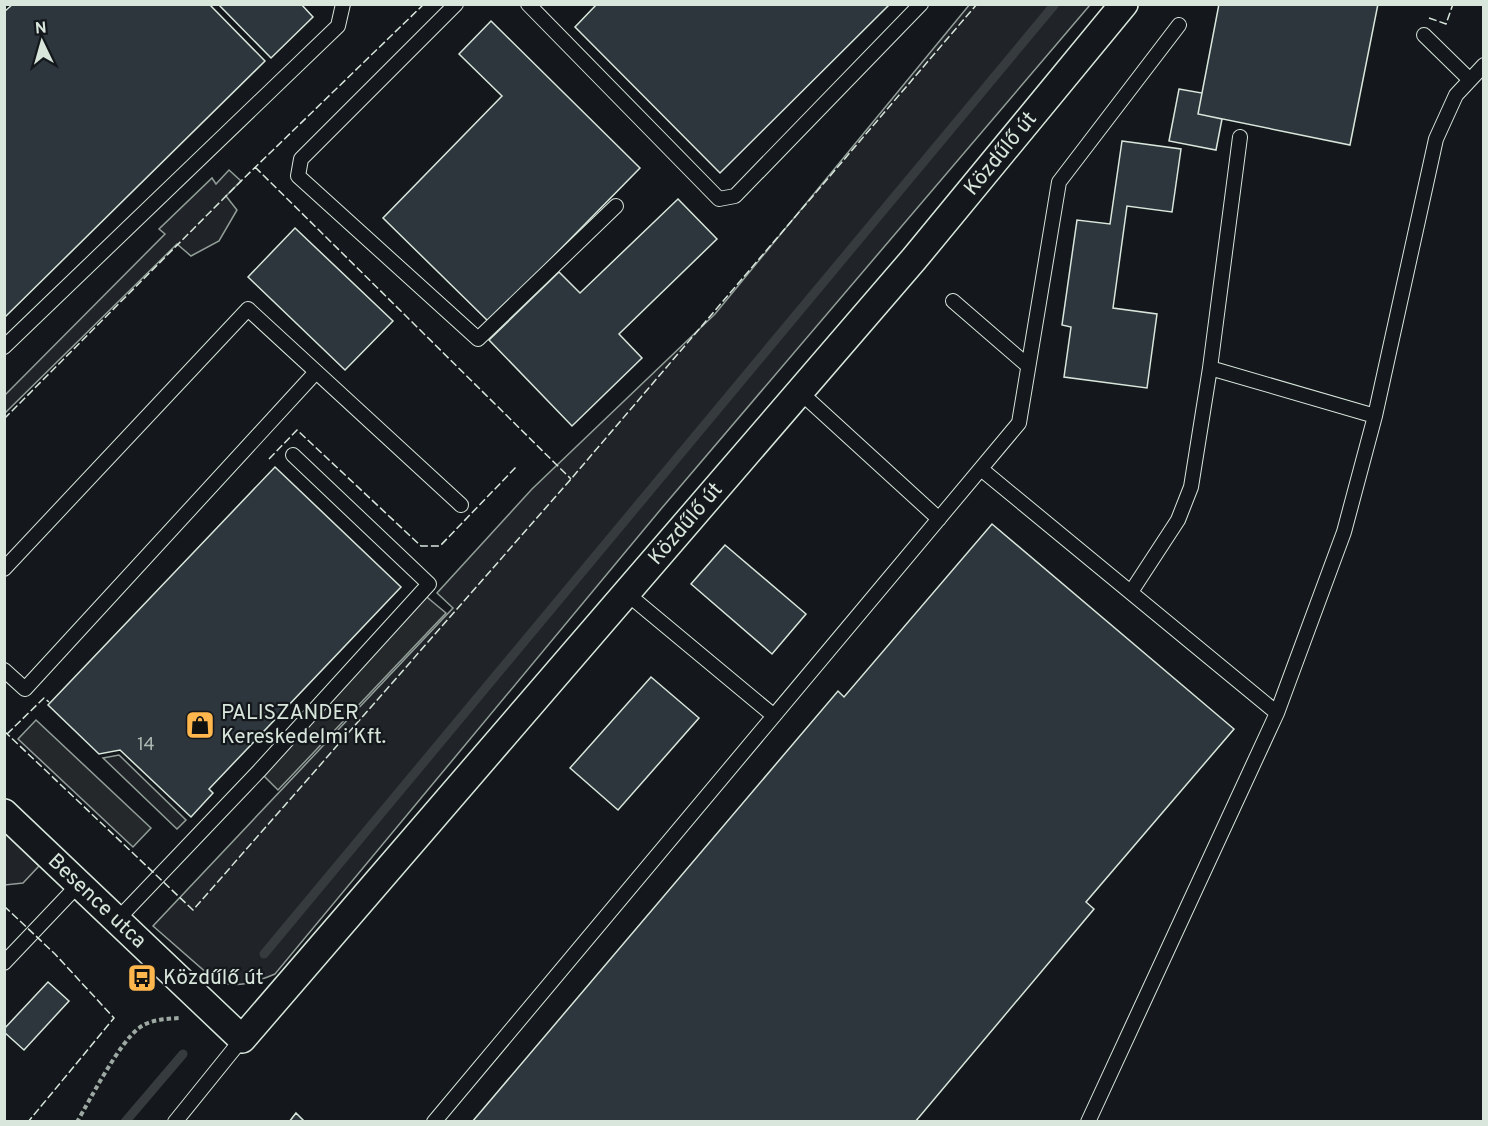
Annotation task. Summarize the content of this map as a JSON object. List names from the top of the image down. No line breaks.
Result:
{"streets":{"street":["Közdűlő út","Besence utca"]},"crossings":[["Közdűlő út","Besence utca"]],"places":{"shop":["PALISZANDER Kereskedelmi Kft."],"bus stop":["Közdűlő út"]},"house_numbers":["14"],"north":"top"}
